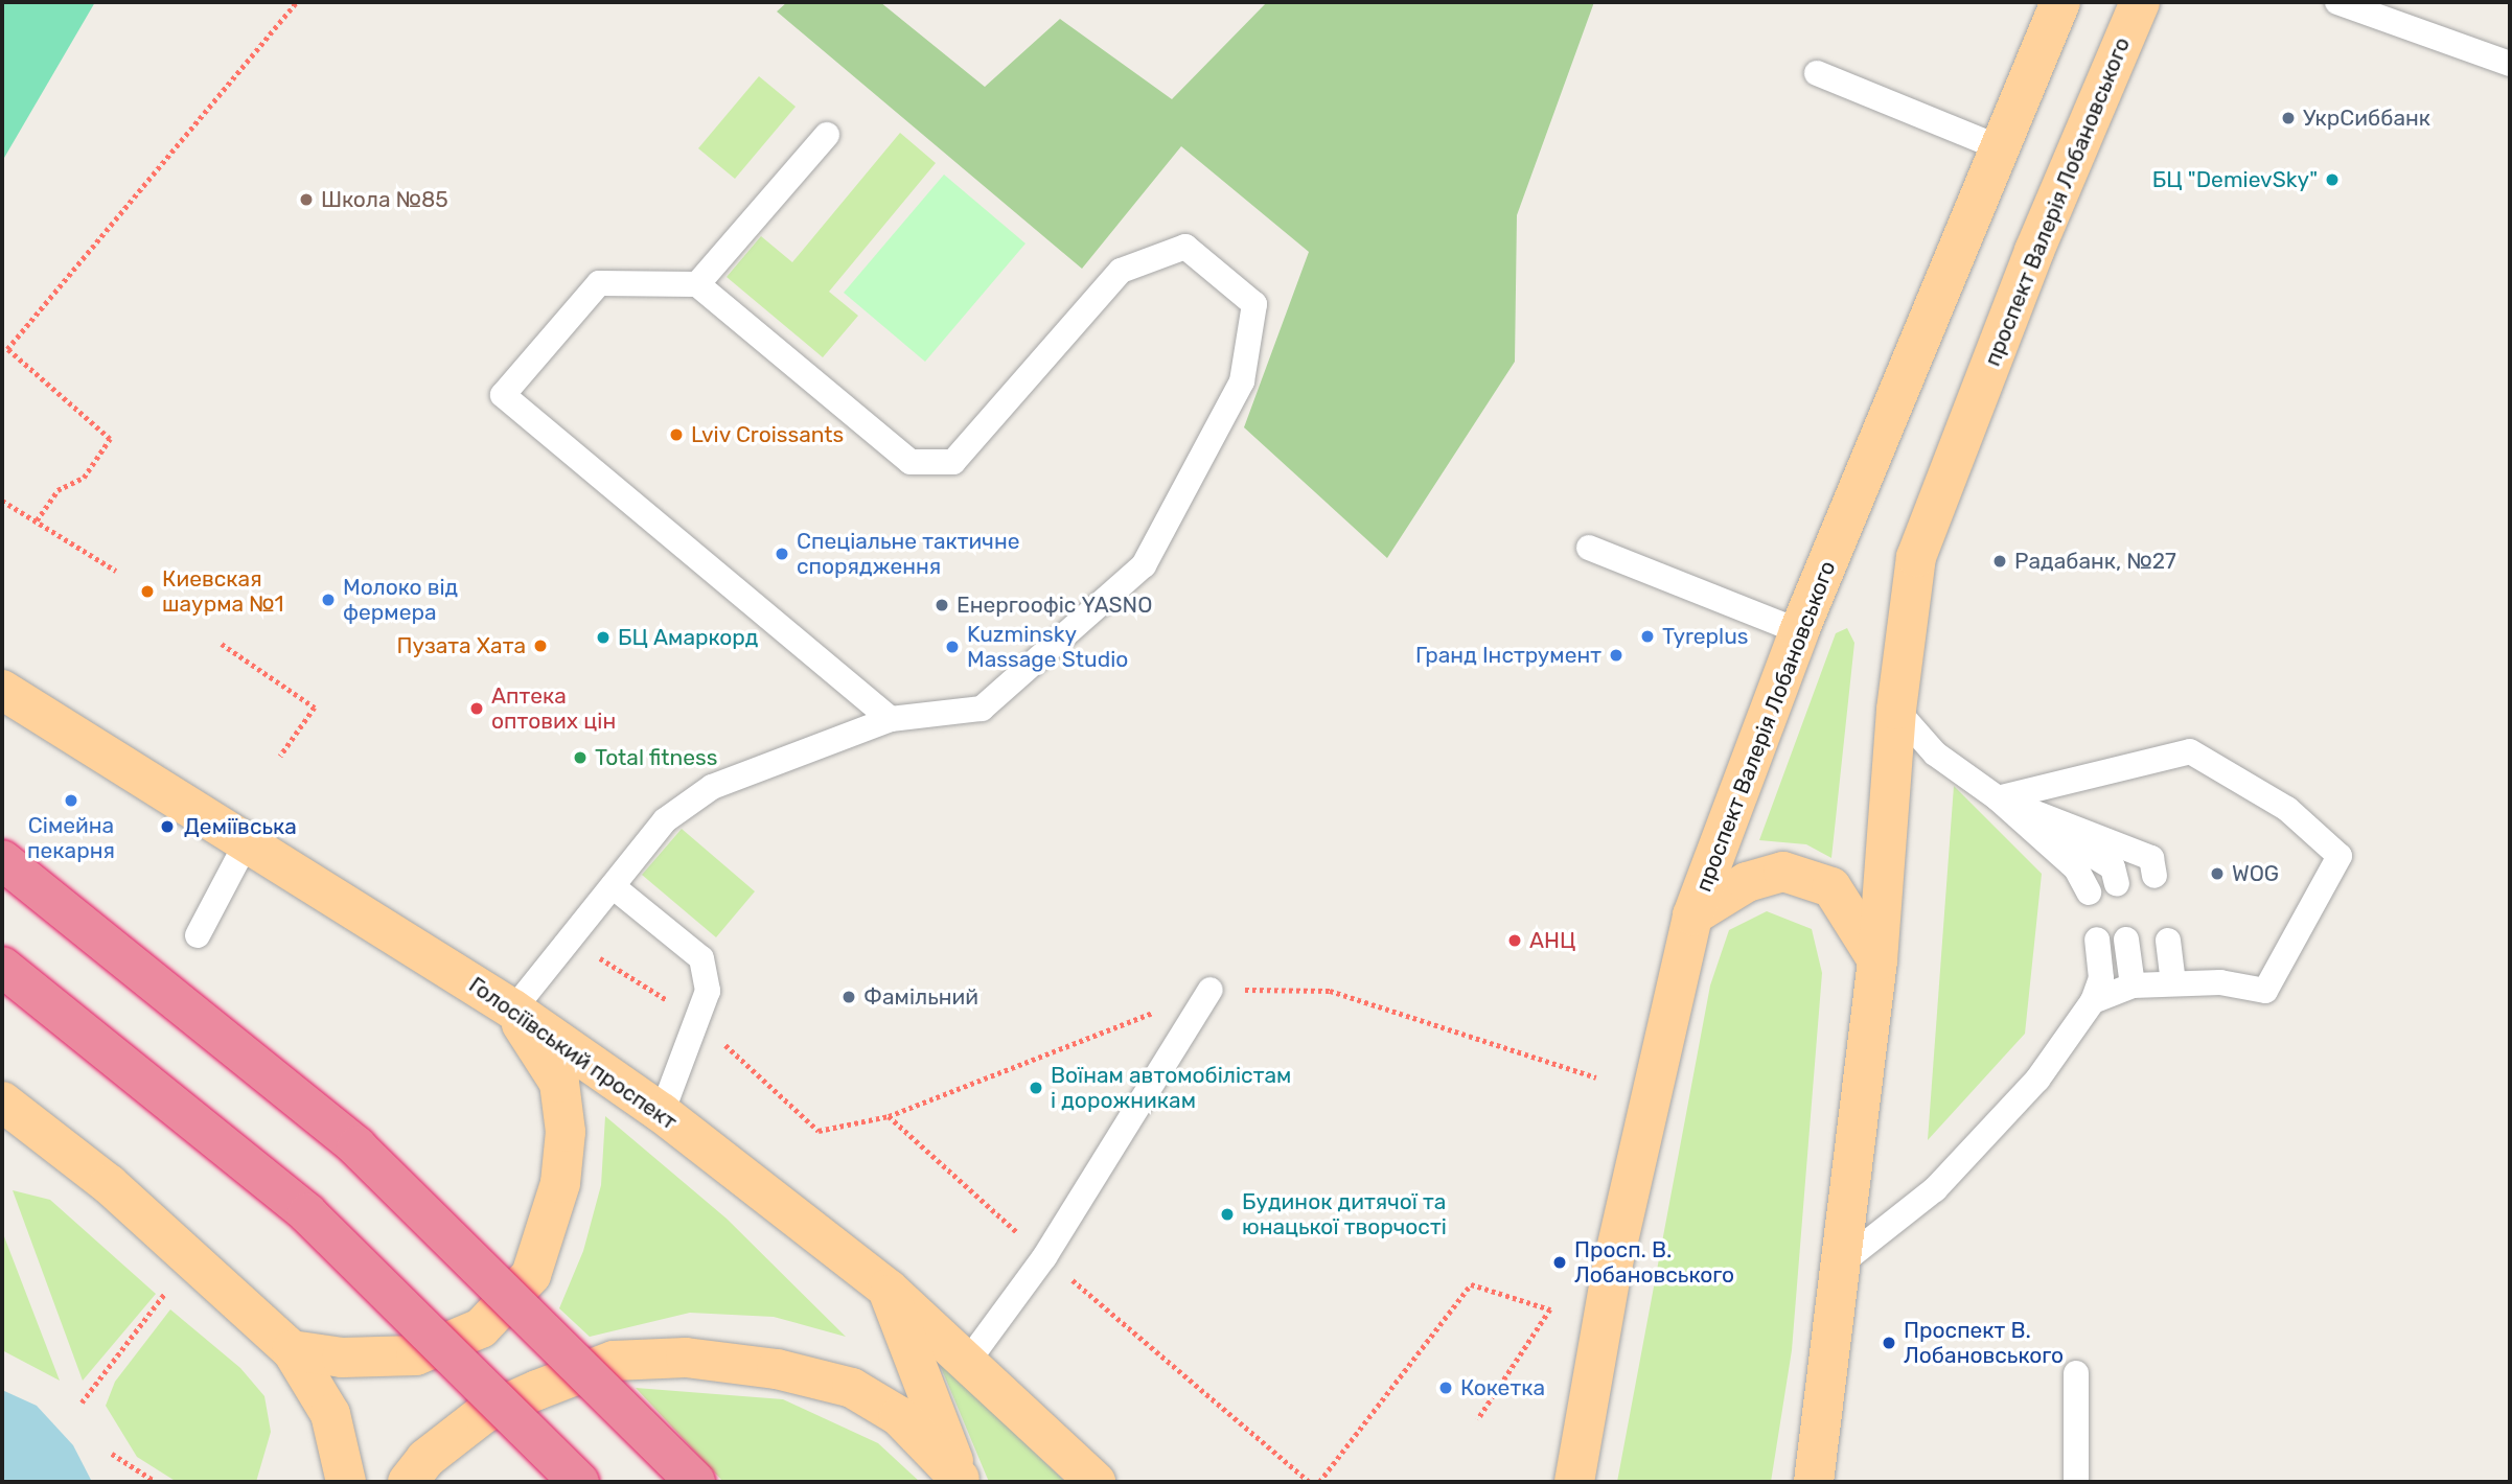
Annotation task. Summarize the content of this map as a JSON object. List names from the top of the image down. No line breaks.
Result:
{"streets":{"main road":["проспект Валерія Лобановського","Голосіївський проспект"]},"places":["УкрСиббанк","БЦ \"DemievSky\"","Школа №85","Lviv Croissants","Спеціальне тактичне спорядження","Радабанк, №27","Киевская шаурма №1","Молоко від фермера","Енергоофіс YASNO","Tyreplus","БЦ Амаркорд","Пузата Хата","Kuzminsky Massage Studio","Гранд Інструмент","Аптека оптових цін","Total fitness","Сімейна пекарня","Деміївська","WOG","АНЦ","Фамільний","Воїнам автомобілістам і дорожникам","Будинок дитячої та юнацької творчості","Просп. В. Лобановського","Проспект В. Лобановського","Кокетка"]}
